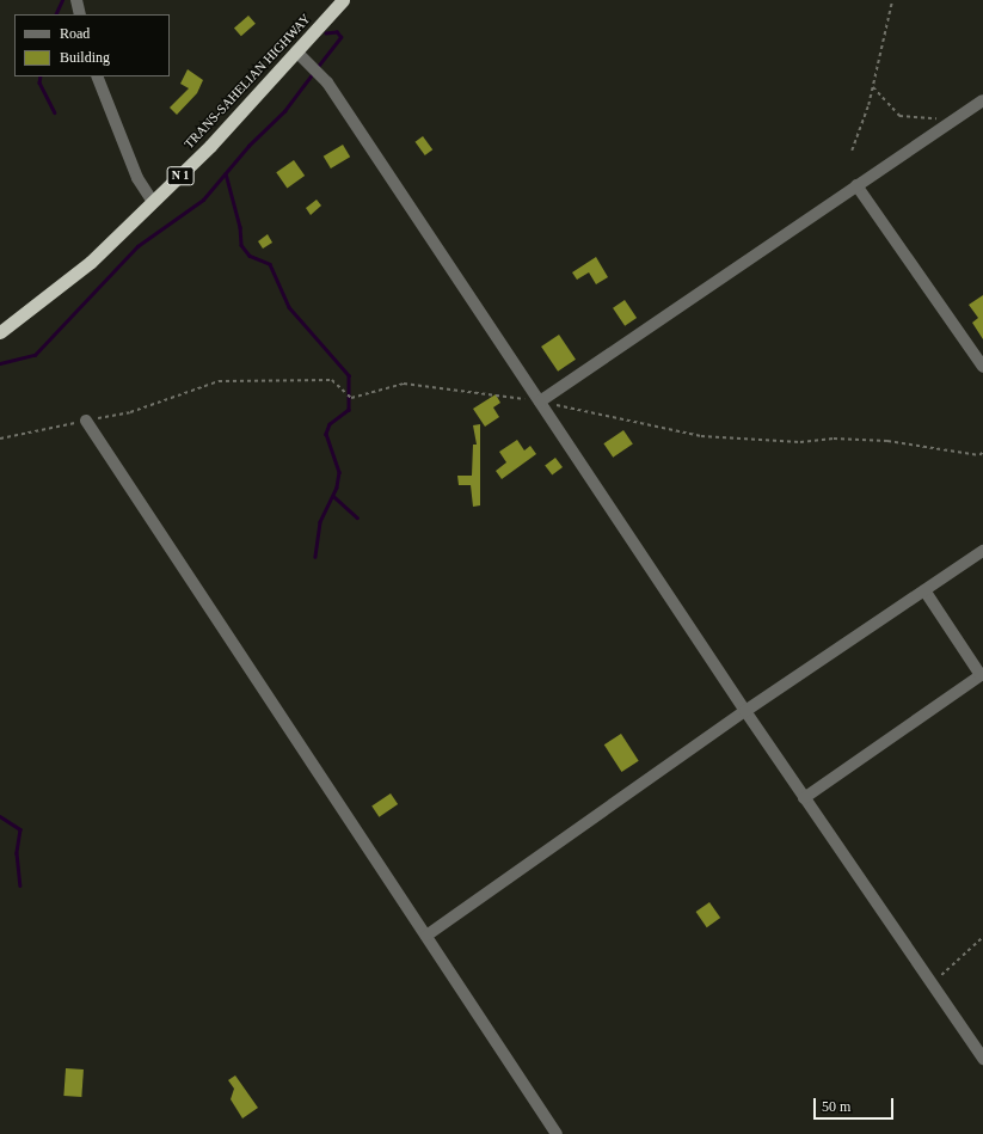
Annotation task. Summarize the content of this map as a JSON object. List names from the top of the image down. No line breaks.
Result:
{"streets":{"highway":["TRANS-SAHELIAN HIGHWAY","N 1"]},"legend":["Road","Building"],"scale_bar":"50 m"}
